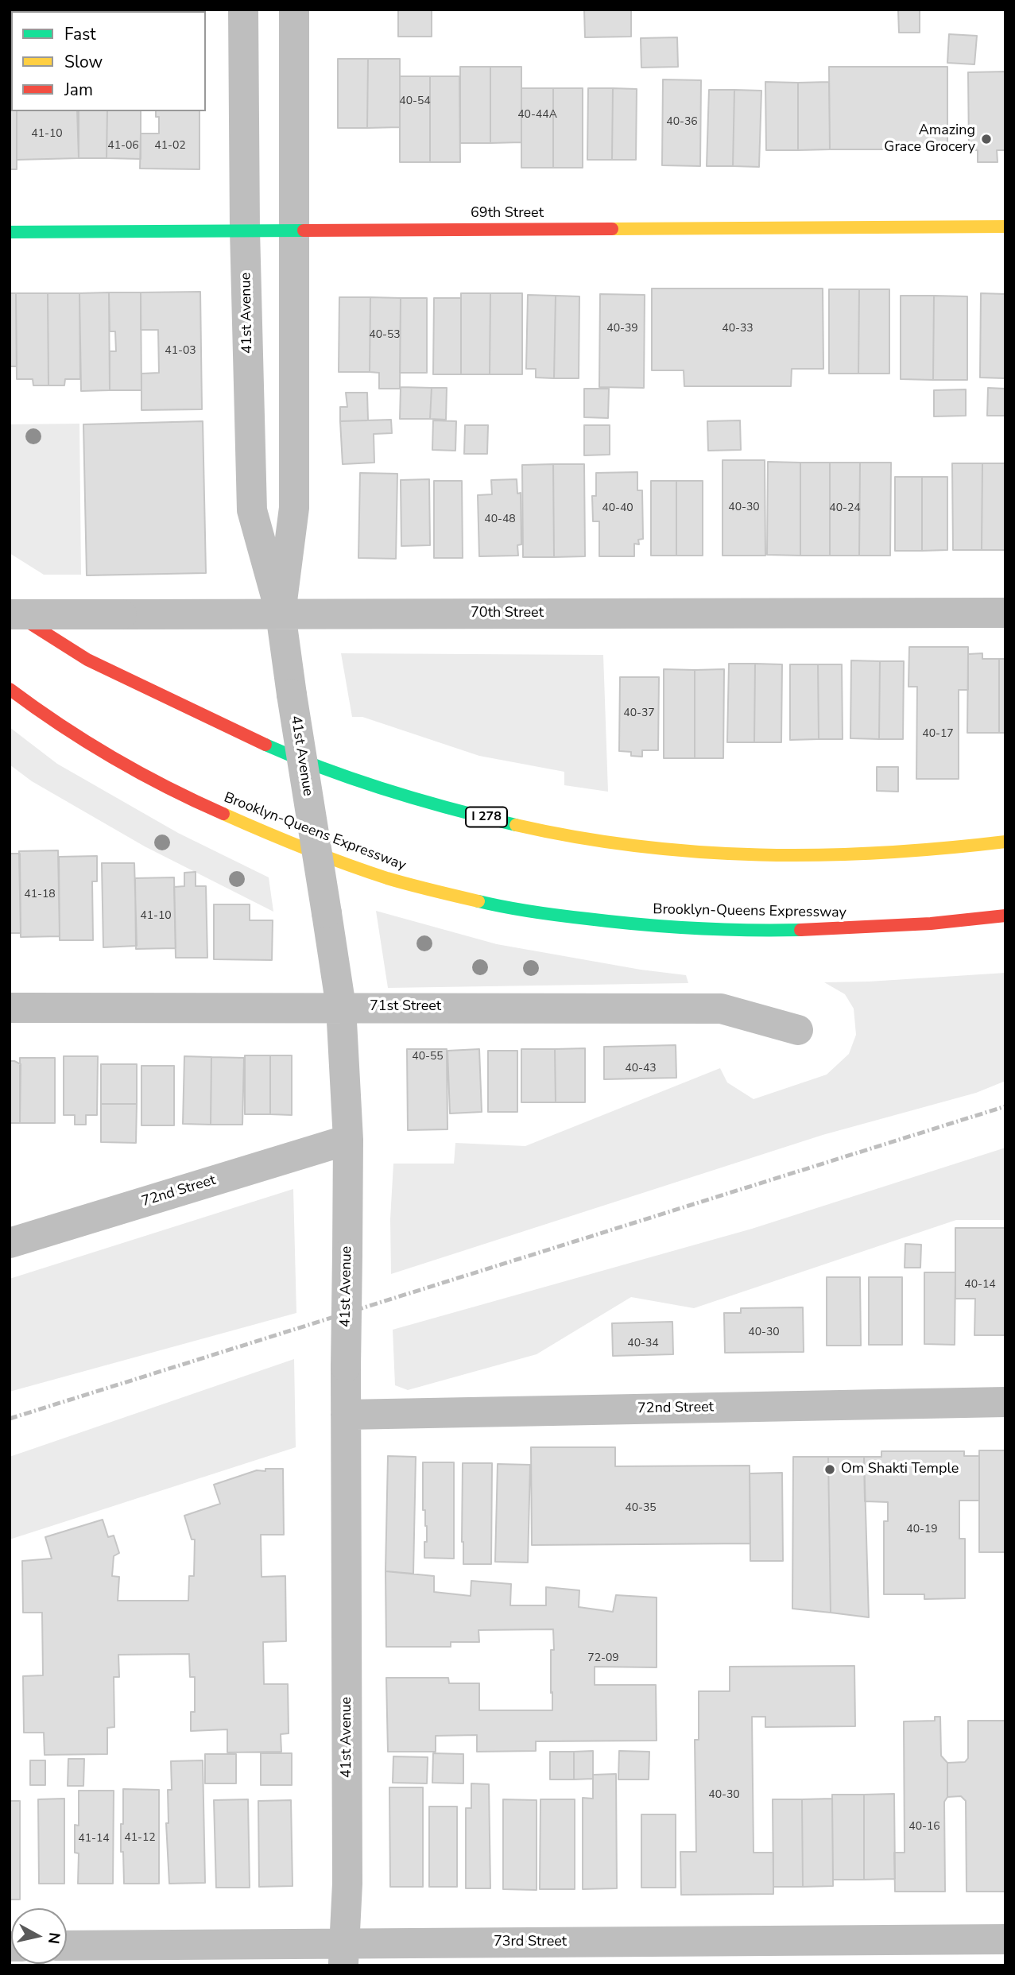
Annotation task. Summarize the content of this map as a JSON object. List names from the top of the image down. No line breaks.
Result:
{"streets":{"main road":["69th Street","I 278","Brooklyn-Queens Expressway"],"street":["41st Avenue","70th Street","71st Street","72nd Street","73rd Street"]},"crossings":[["69th Street","41st Avenue"],["41st Avenue","70th Street"],["41st Avenue","71st Street"],["41st Avenue","72nd Street"],["41st Avenue","73rd Street"],["70th Street","I 278"]],"places":["Amazing Grace Grocery","Om Shakti Temple"],"house_numbers":["40-54","40-44A","40-36","41-10","41-06","41-02","40-39","40-33","40-53","41-03","40-30","40-40","40-24","40-48","40-37","40-17","41-18","41-10","40-55","40-43","40-14","40-30","40-34","40-35","40-19","72-09","40-30","40-16","41-12","41-14"],"legend":["Fast","Slow","Jam"],"north":"right"}
